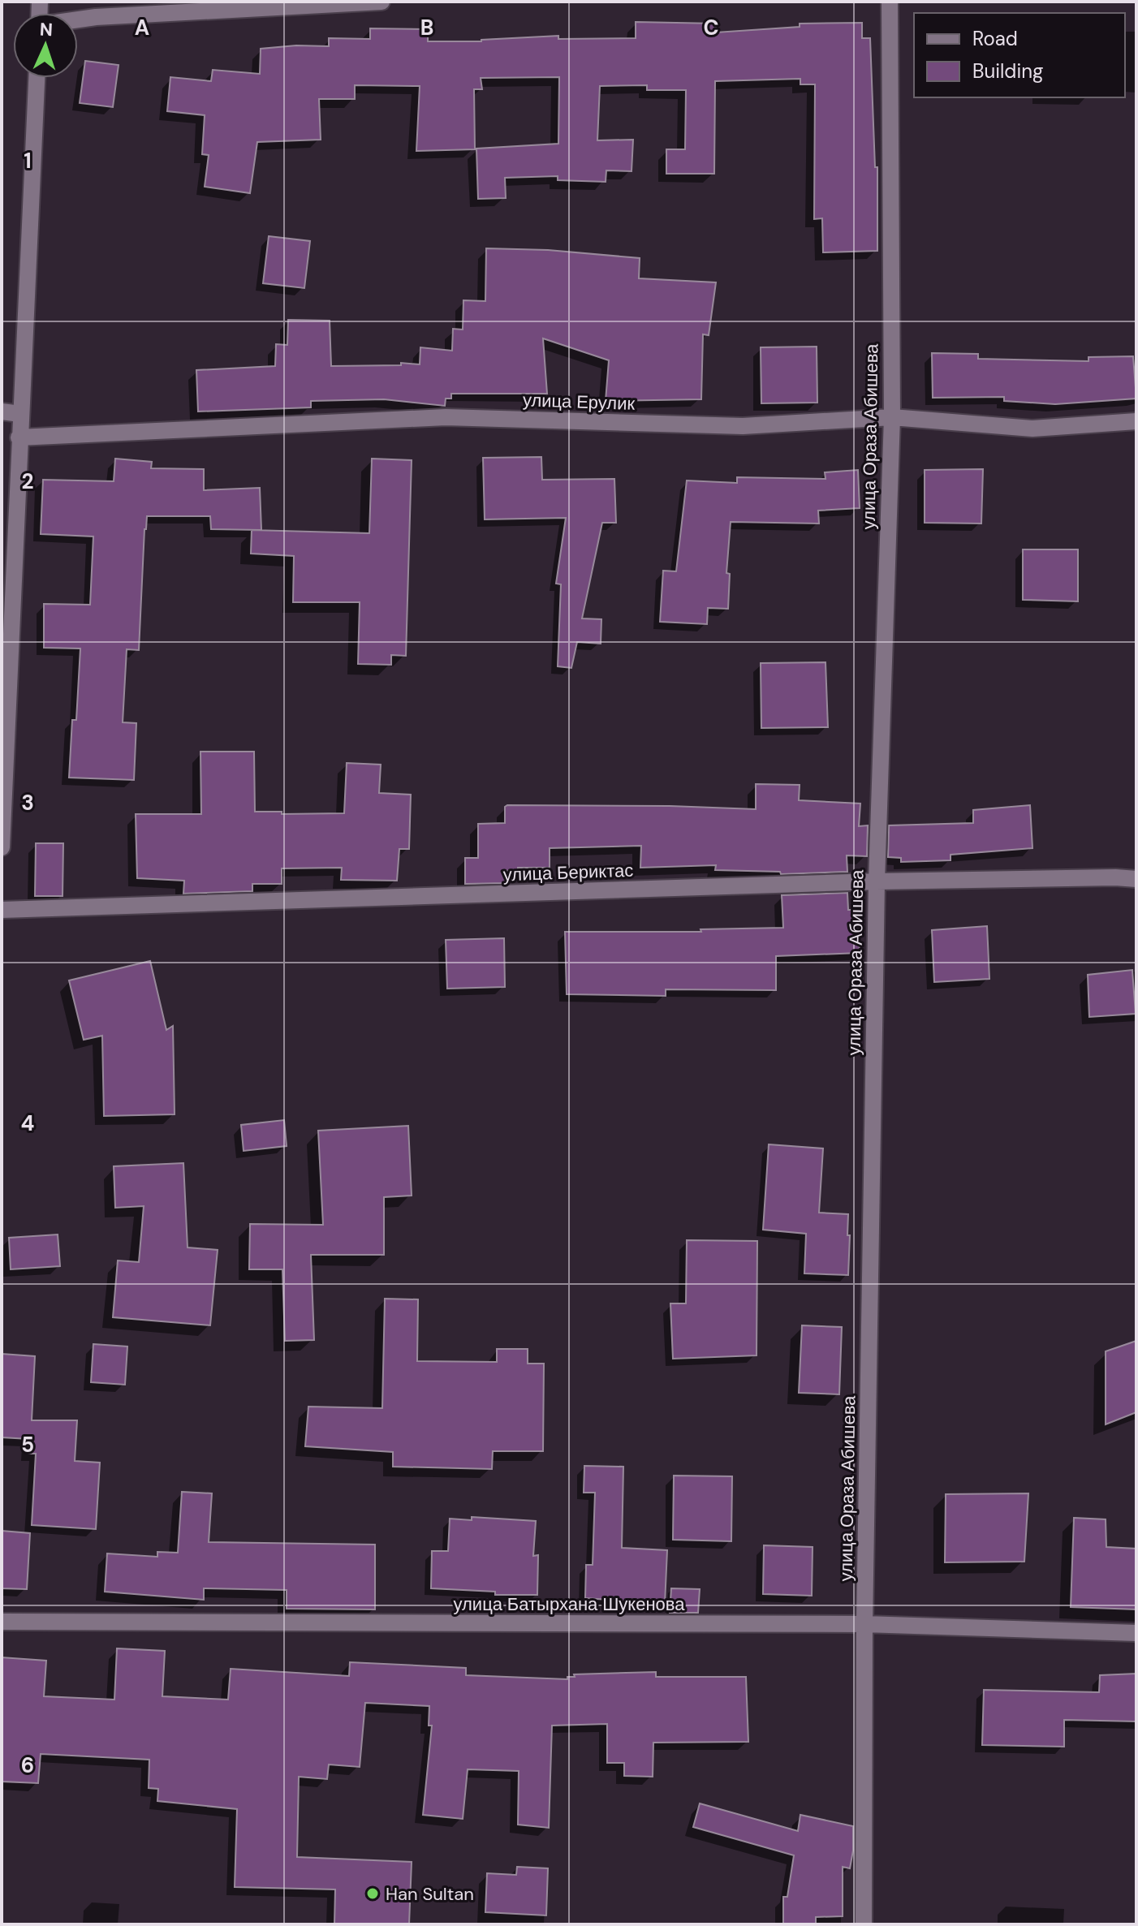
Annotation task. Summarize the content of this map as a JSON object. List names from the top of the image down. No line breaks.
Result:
{"streets":{"street":["улица Ерулик","улица Ораза Абишева","улица Бериктас","улица Батырхана Шукенова"]},"crossings":[["улица Ерулик","улица Ораза Абишева"],["улица Ораза Абишева","улица Бериктас"],["улица Ораза Абишева","улица Батырхана Шукенова"]],"places":["Han Sultan"],"legend":["Road","Building"],"north":"top","grid":{"columns":["A","B","C"],"rows":["1","2","3","4","5","6"]}}
